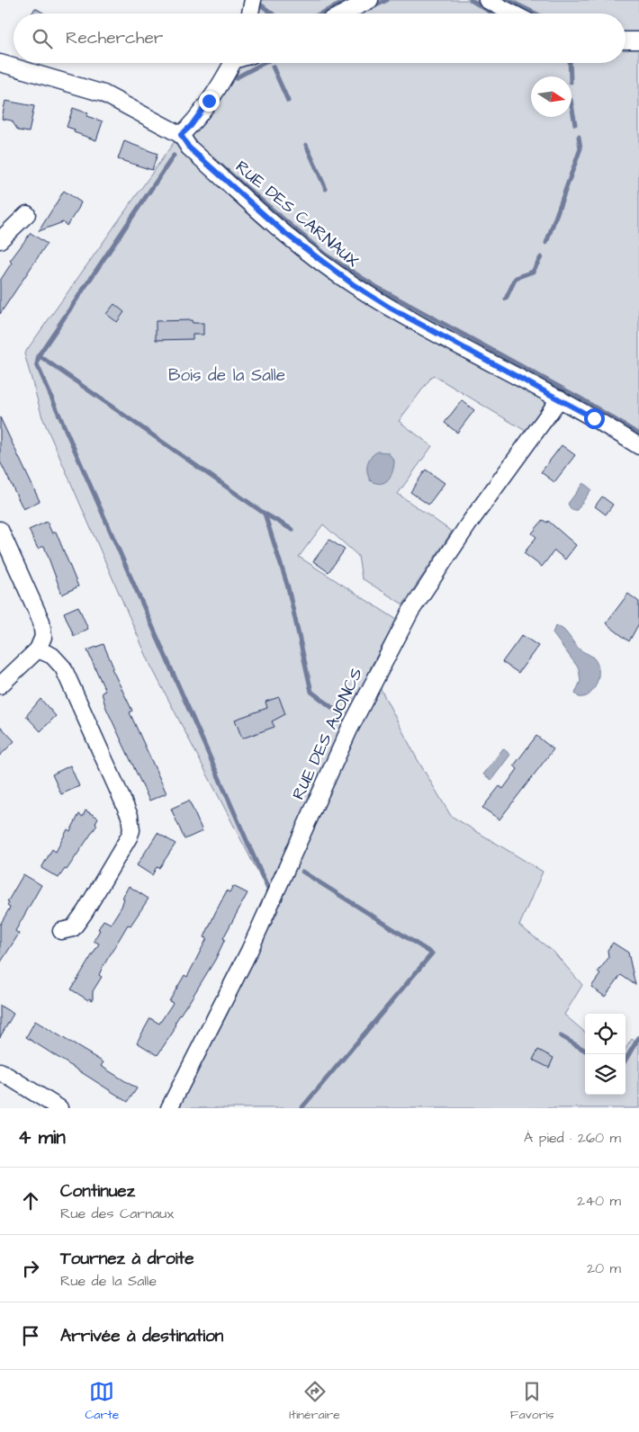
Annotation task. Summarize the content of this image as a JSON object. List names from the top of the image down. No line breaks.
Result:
{"streets":{"street":["RUE DES CARNAUX","RUE DES AJONCS"]},"crossings":[["RUE DES CARNAUX","RUE DES AJONCS"]],"parks":["Bois de la Salle"],"north":"right","page":{"search":"Rechercher","heading":["4 min","À pied · 260 m"],"list":[["Continuez","Rue des Carnaux","240 m"],["Tournez à droite","Rue de la Salle","20 m"],"Arrivée à destination"],"nav":["Carte","Itinéraire","Favoris"]}}
